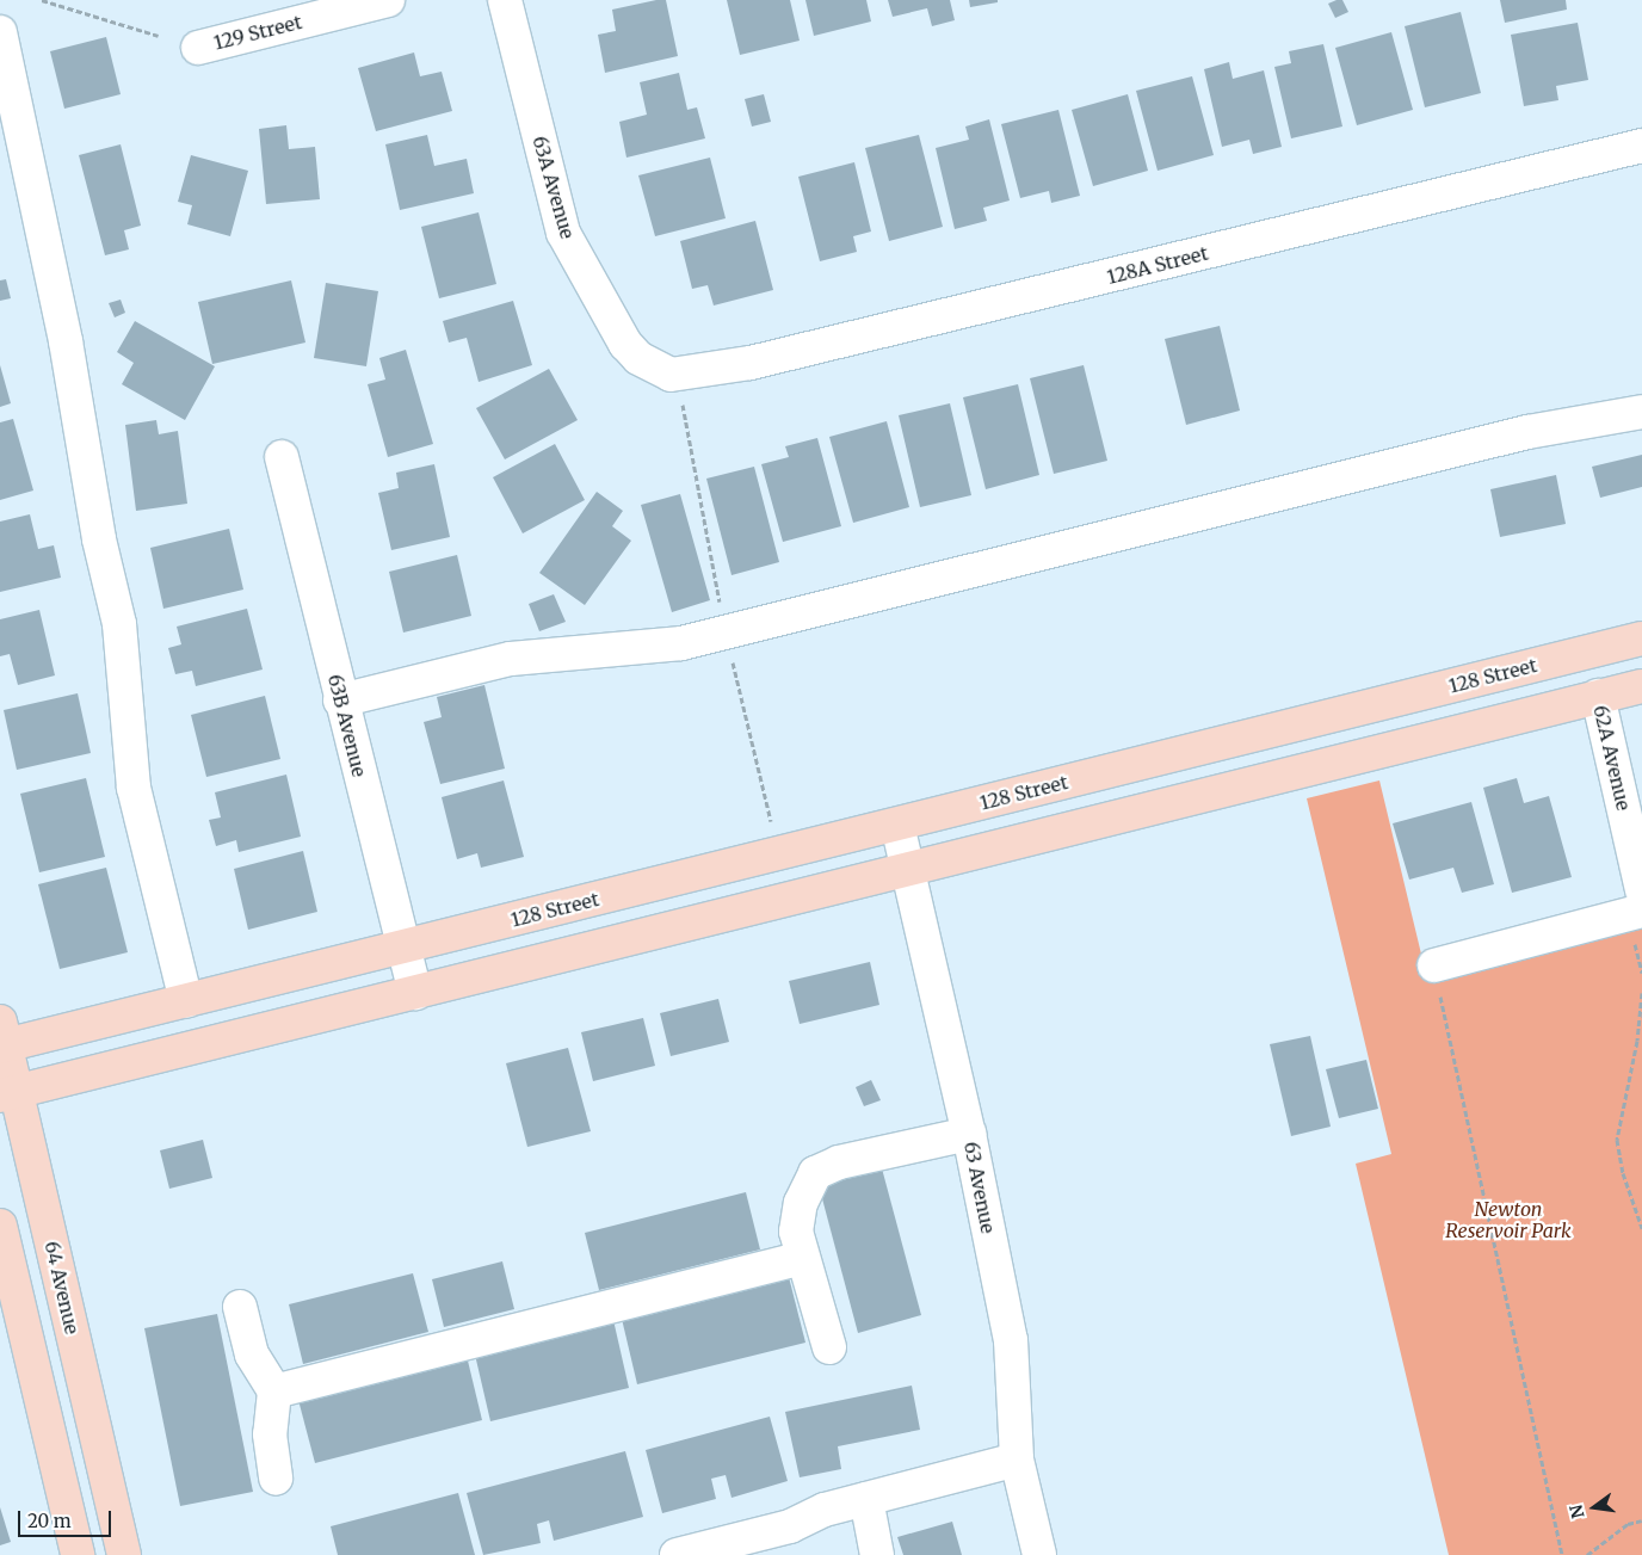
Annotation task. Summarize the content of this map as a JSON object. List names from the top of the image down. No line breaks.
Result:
{"streets":{"main road":["128 Street","64 Avenue"],"street":["129 Street","63A Avenue","128A Street","63B Avenue","62A Avenue","63 Avenue"]},"crossings":[["63A Avenue","128A Street"],["128 Street","63B Avenue"],["128 Street","63 Avenue"],["128 Street","64 Avenue"]],"parks":["Newton Reservoir Park"],"scale_bar":"20 m","north":"left"}
